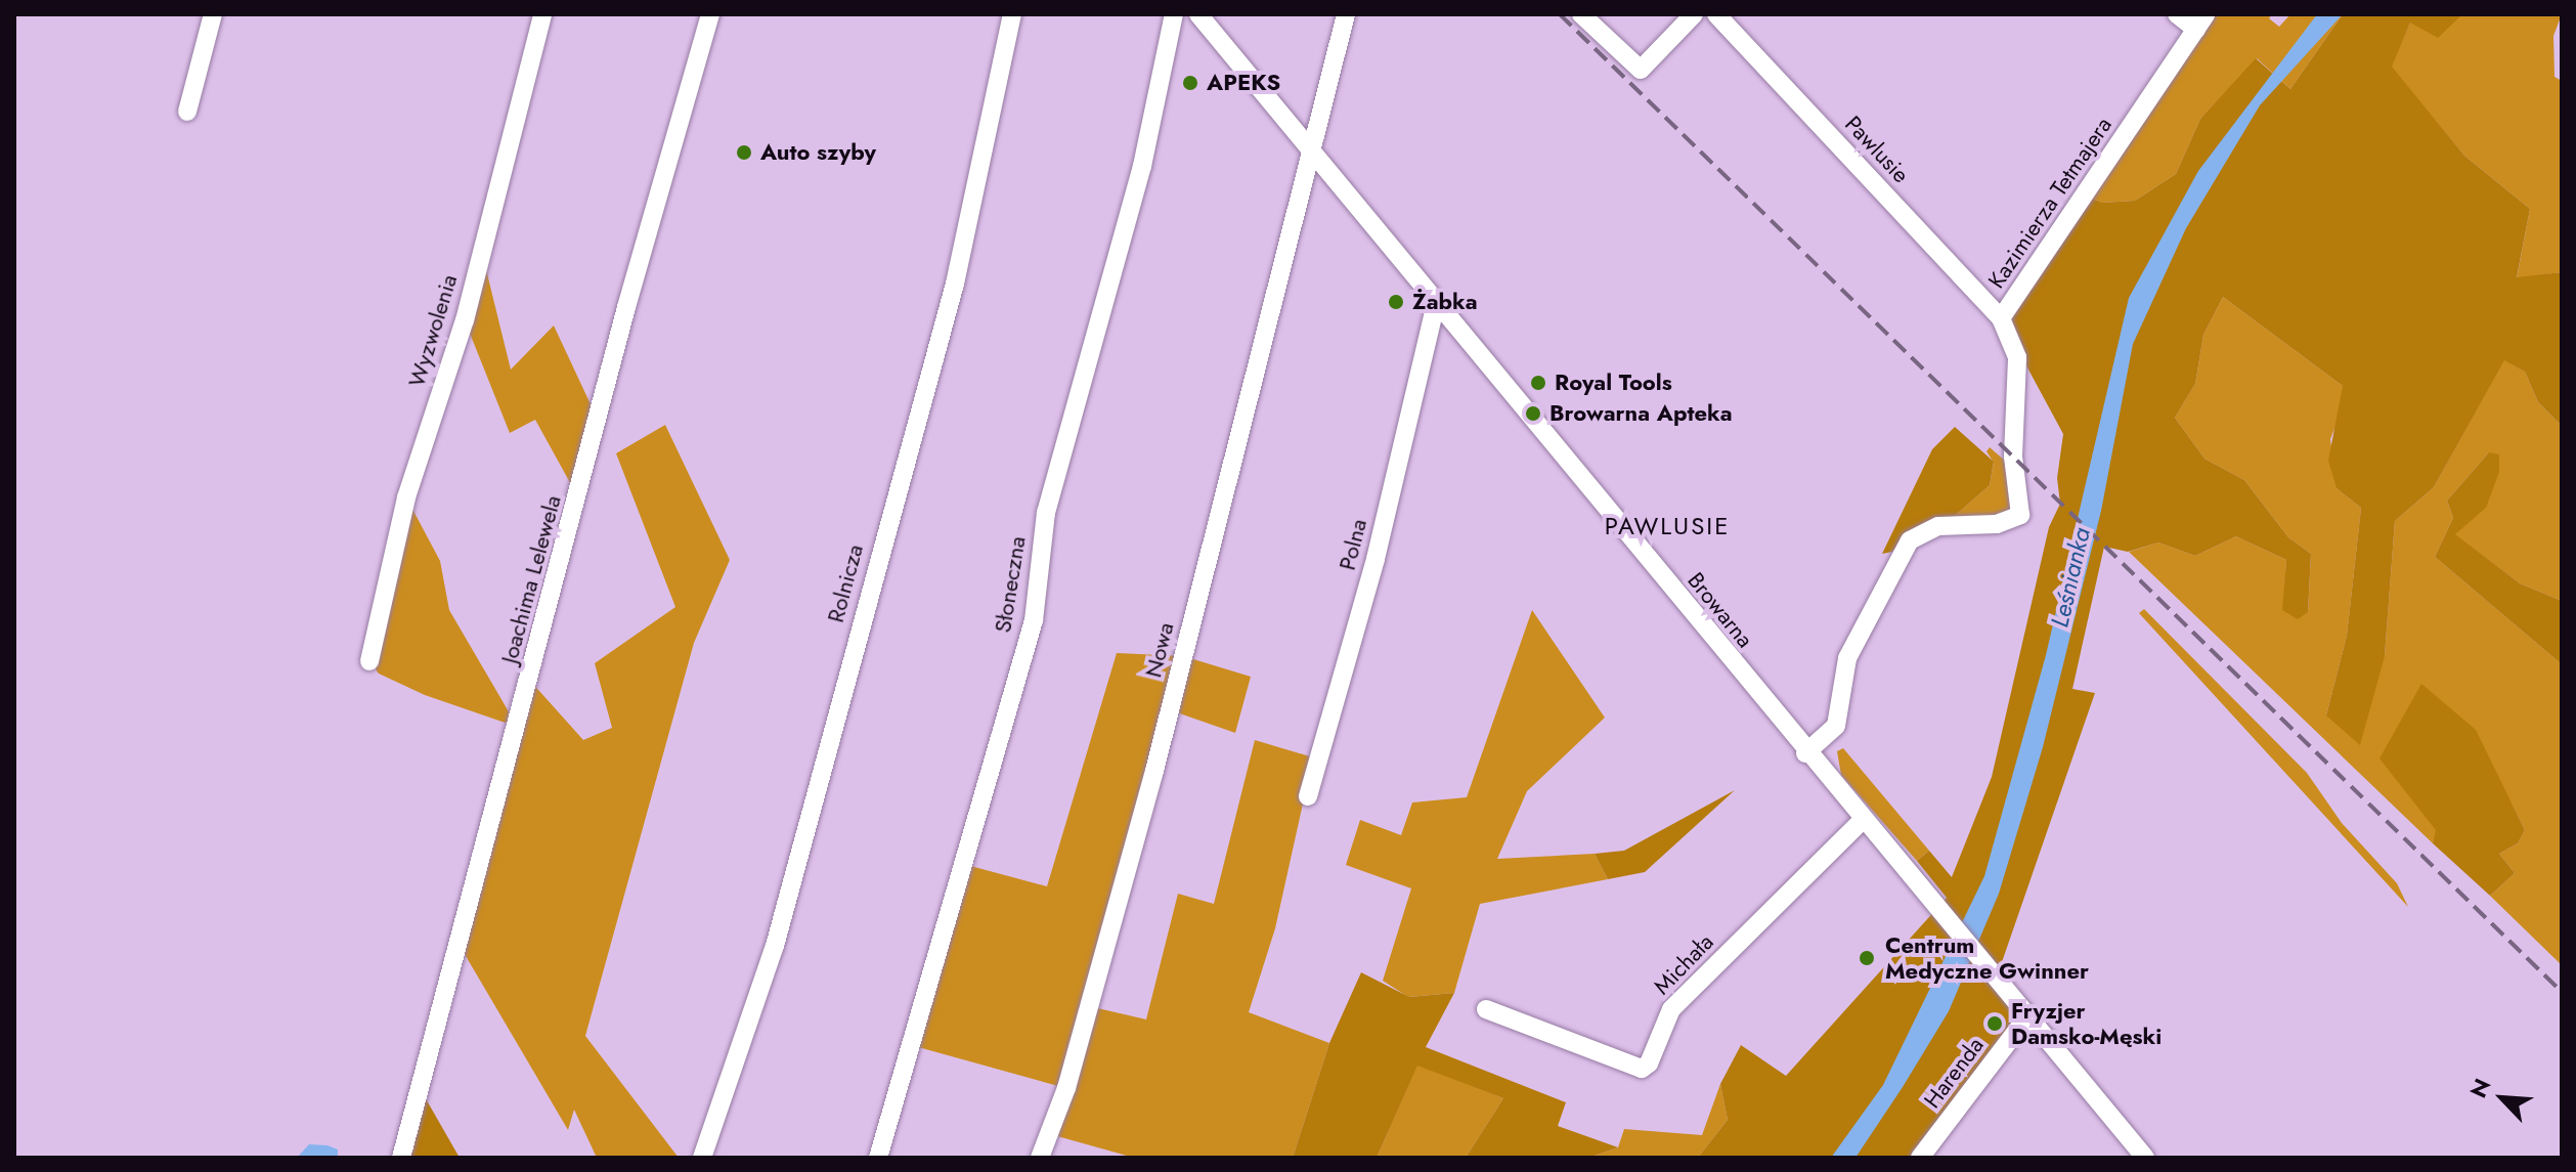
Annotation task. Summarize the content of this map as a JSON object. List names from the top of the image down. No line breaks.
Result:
{"streets":{"street":["Pawlusie","Kazimierza Tetmajera","Wyzwolenia","Polna","Joachima Lelewela","Rolnicza","Słoneczna","Browarna","Nowa","Michała","Harenda"]},"crossings":[["Pawlusie","Kazimierza Tetmajera"],["Kazimierza Tetmajera","Browarna"],["Polna","Browarna"],["Browarna","Nowa"],["Browarna","Michała"],["Browarna","Harenda"]],"districts":["PAWLUSIE"],"water":["Leśnianka"],"places":["APEKS","Auto szyby","Żabka","Royal Tools","Browarna Apteka","Centrum Medyczne Gwinner","Fryzjer Damsko-Męski"],"north":"top left"}
